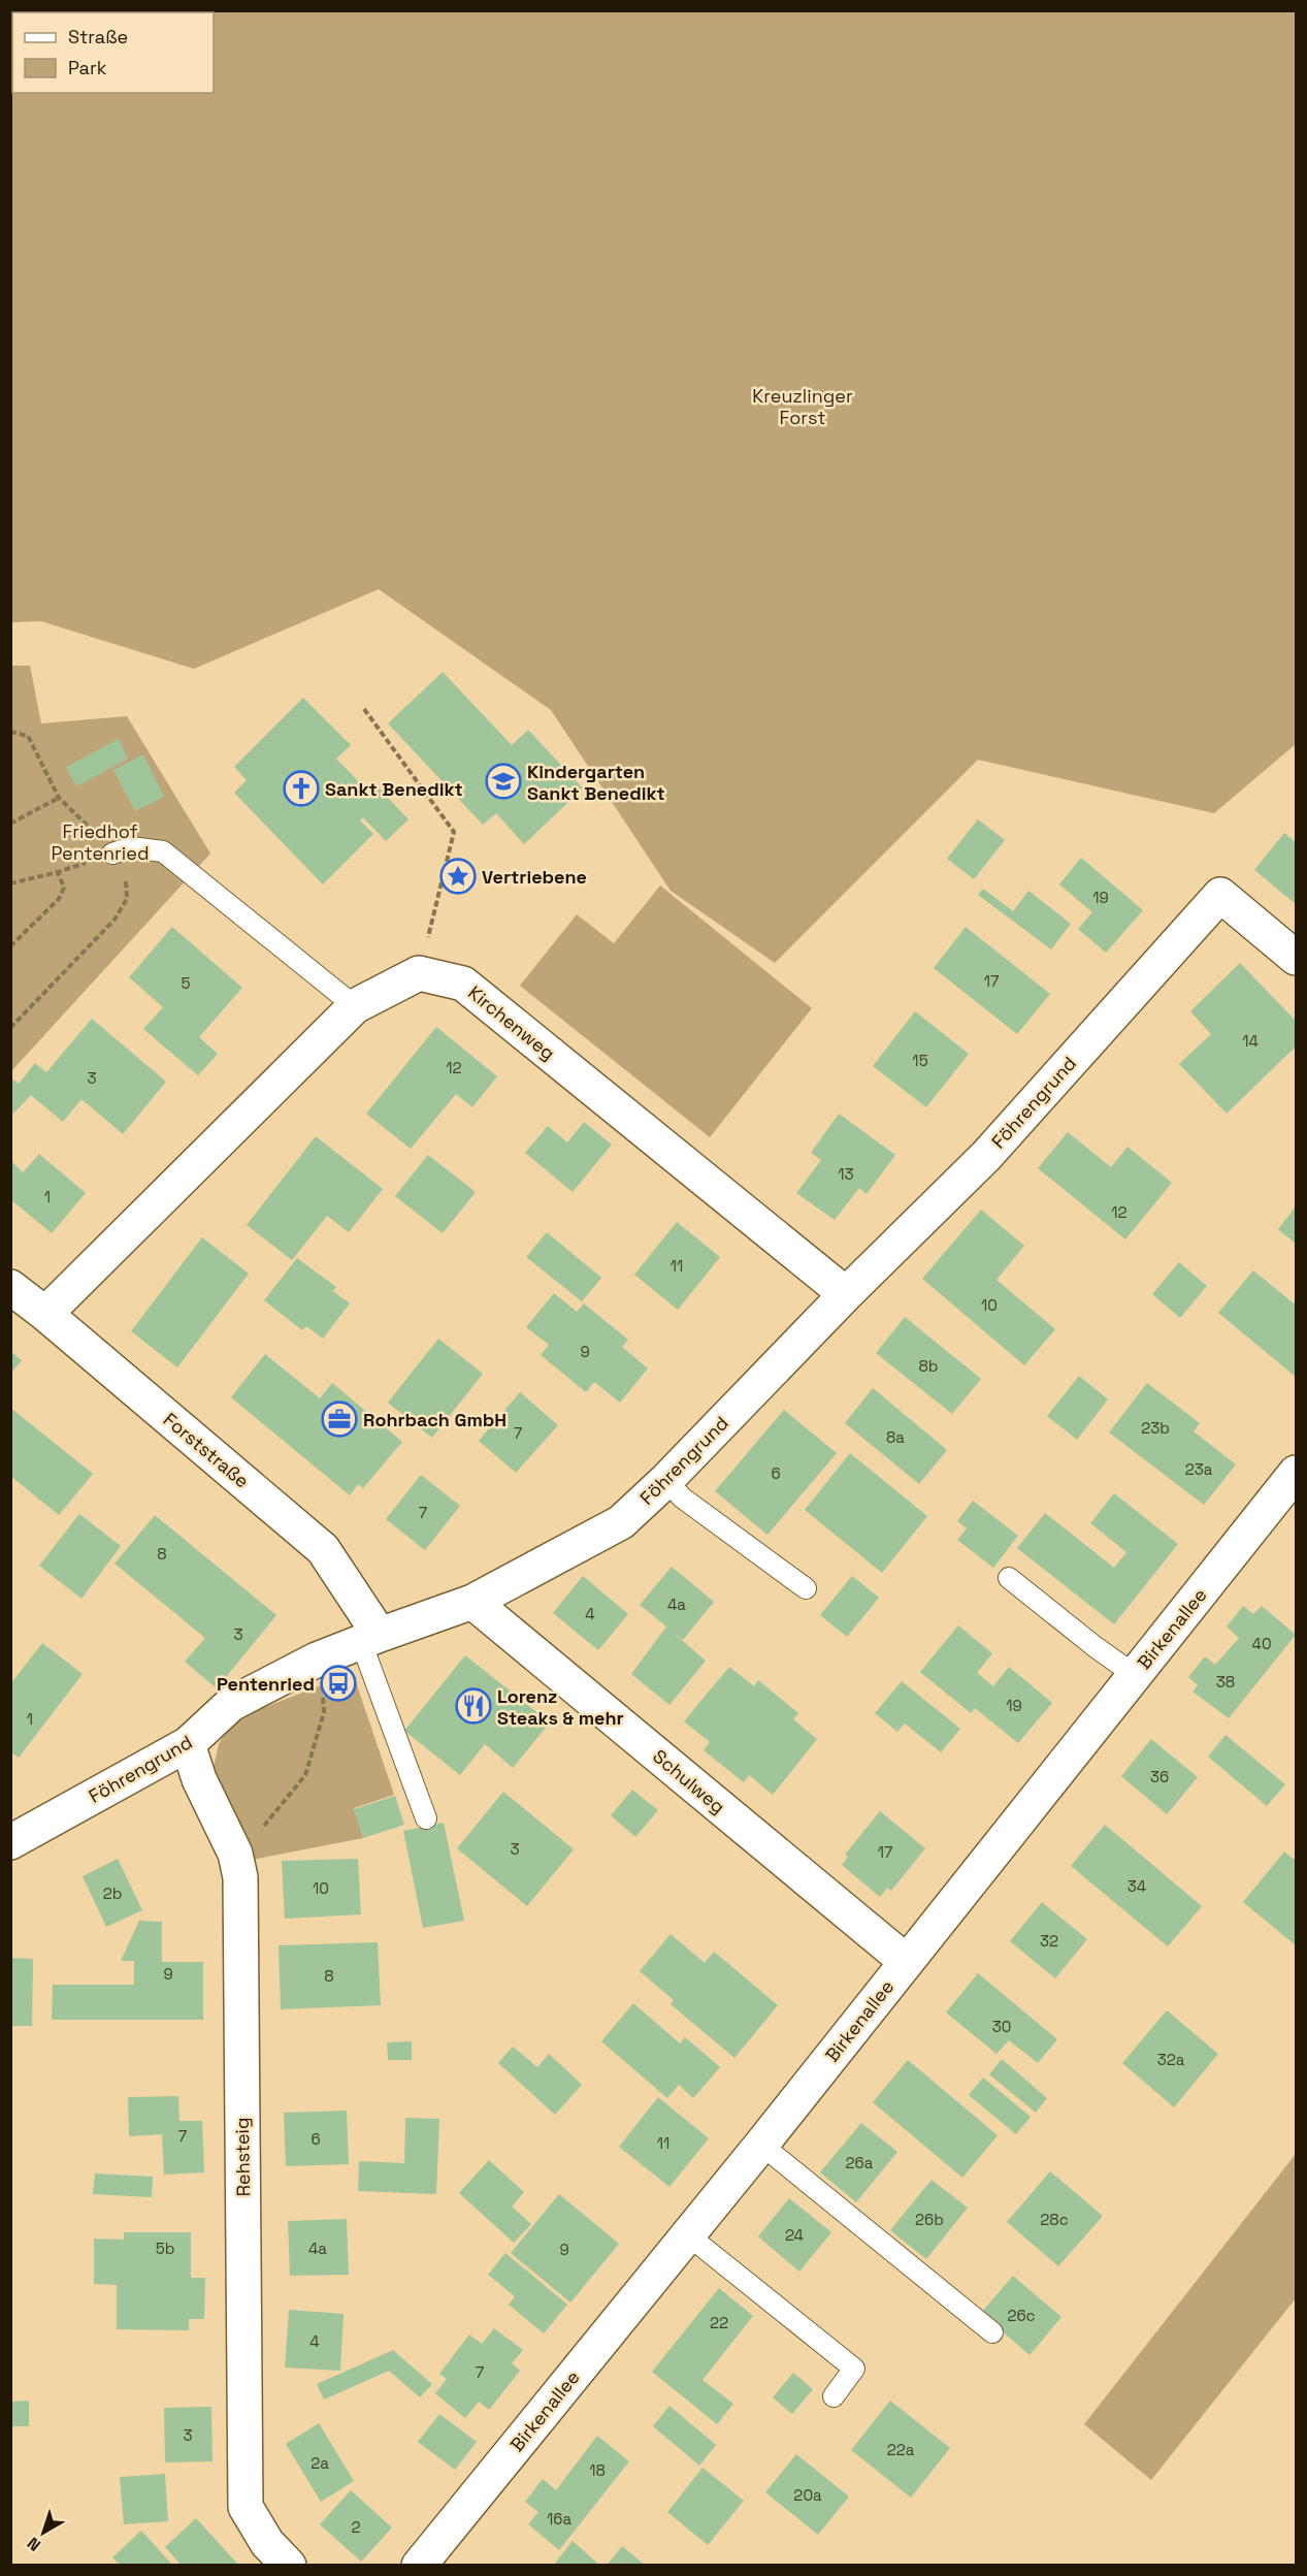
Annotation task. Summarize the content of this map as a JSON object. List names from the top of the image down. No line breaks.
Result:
{"streets":{"street":["Kirchenweg","Föhrengrund","Forststraße","Birkenallee","Schulweg","Rehsteig"]},"crossings":[["Kirchenweg","Föhrengrund"],["Föhrengrund","Forststraße"],["Föhrengrund","Schulweg"],["Föhrengrund","Rehsteig"],["Birkenallee","Schulweg"]],"parks":["Kreuzlinger Forst","Friedhof Pentenried"],"places":{"school or university":["Kindergarten Sankt Benedikt"],"church":["Sankt Benedikt"],"place":["Vertriebene"],"office":["Rohrbach GmbH"],"bus stop":["Pentenried"],"restaurant":["Lorenz Steaks & mehr"]},"house_numbers":["19","17","5","14","15","12","3","13","1","12","11","10","9","8b","23b","7","8a","23a","6","7","8","4a","4","3","40","38","19","1","36","3","17","34","10","2b","32","9","8","30","32a","7","6","11","26a","26b","28c","24","5b","4a","9","26c","22","4","7","3","22a","2a","18","20a","16a","2"],"legend":["Straße","Park"],"north":"bottom left"}
